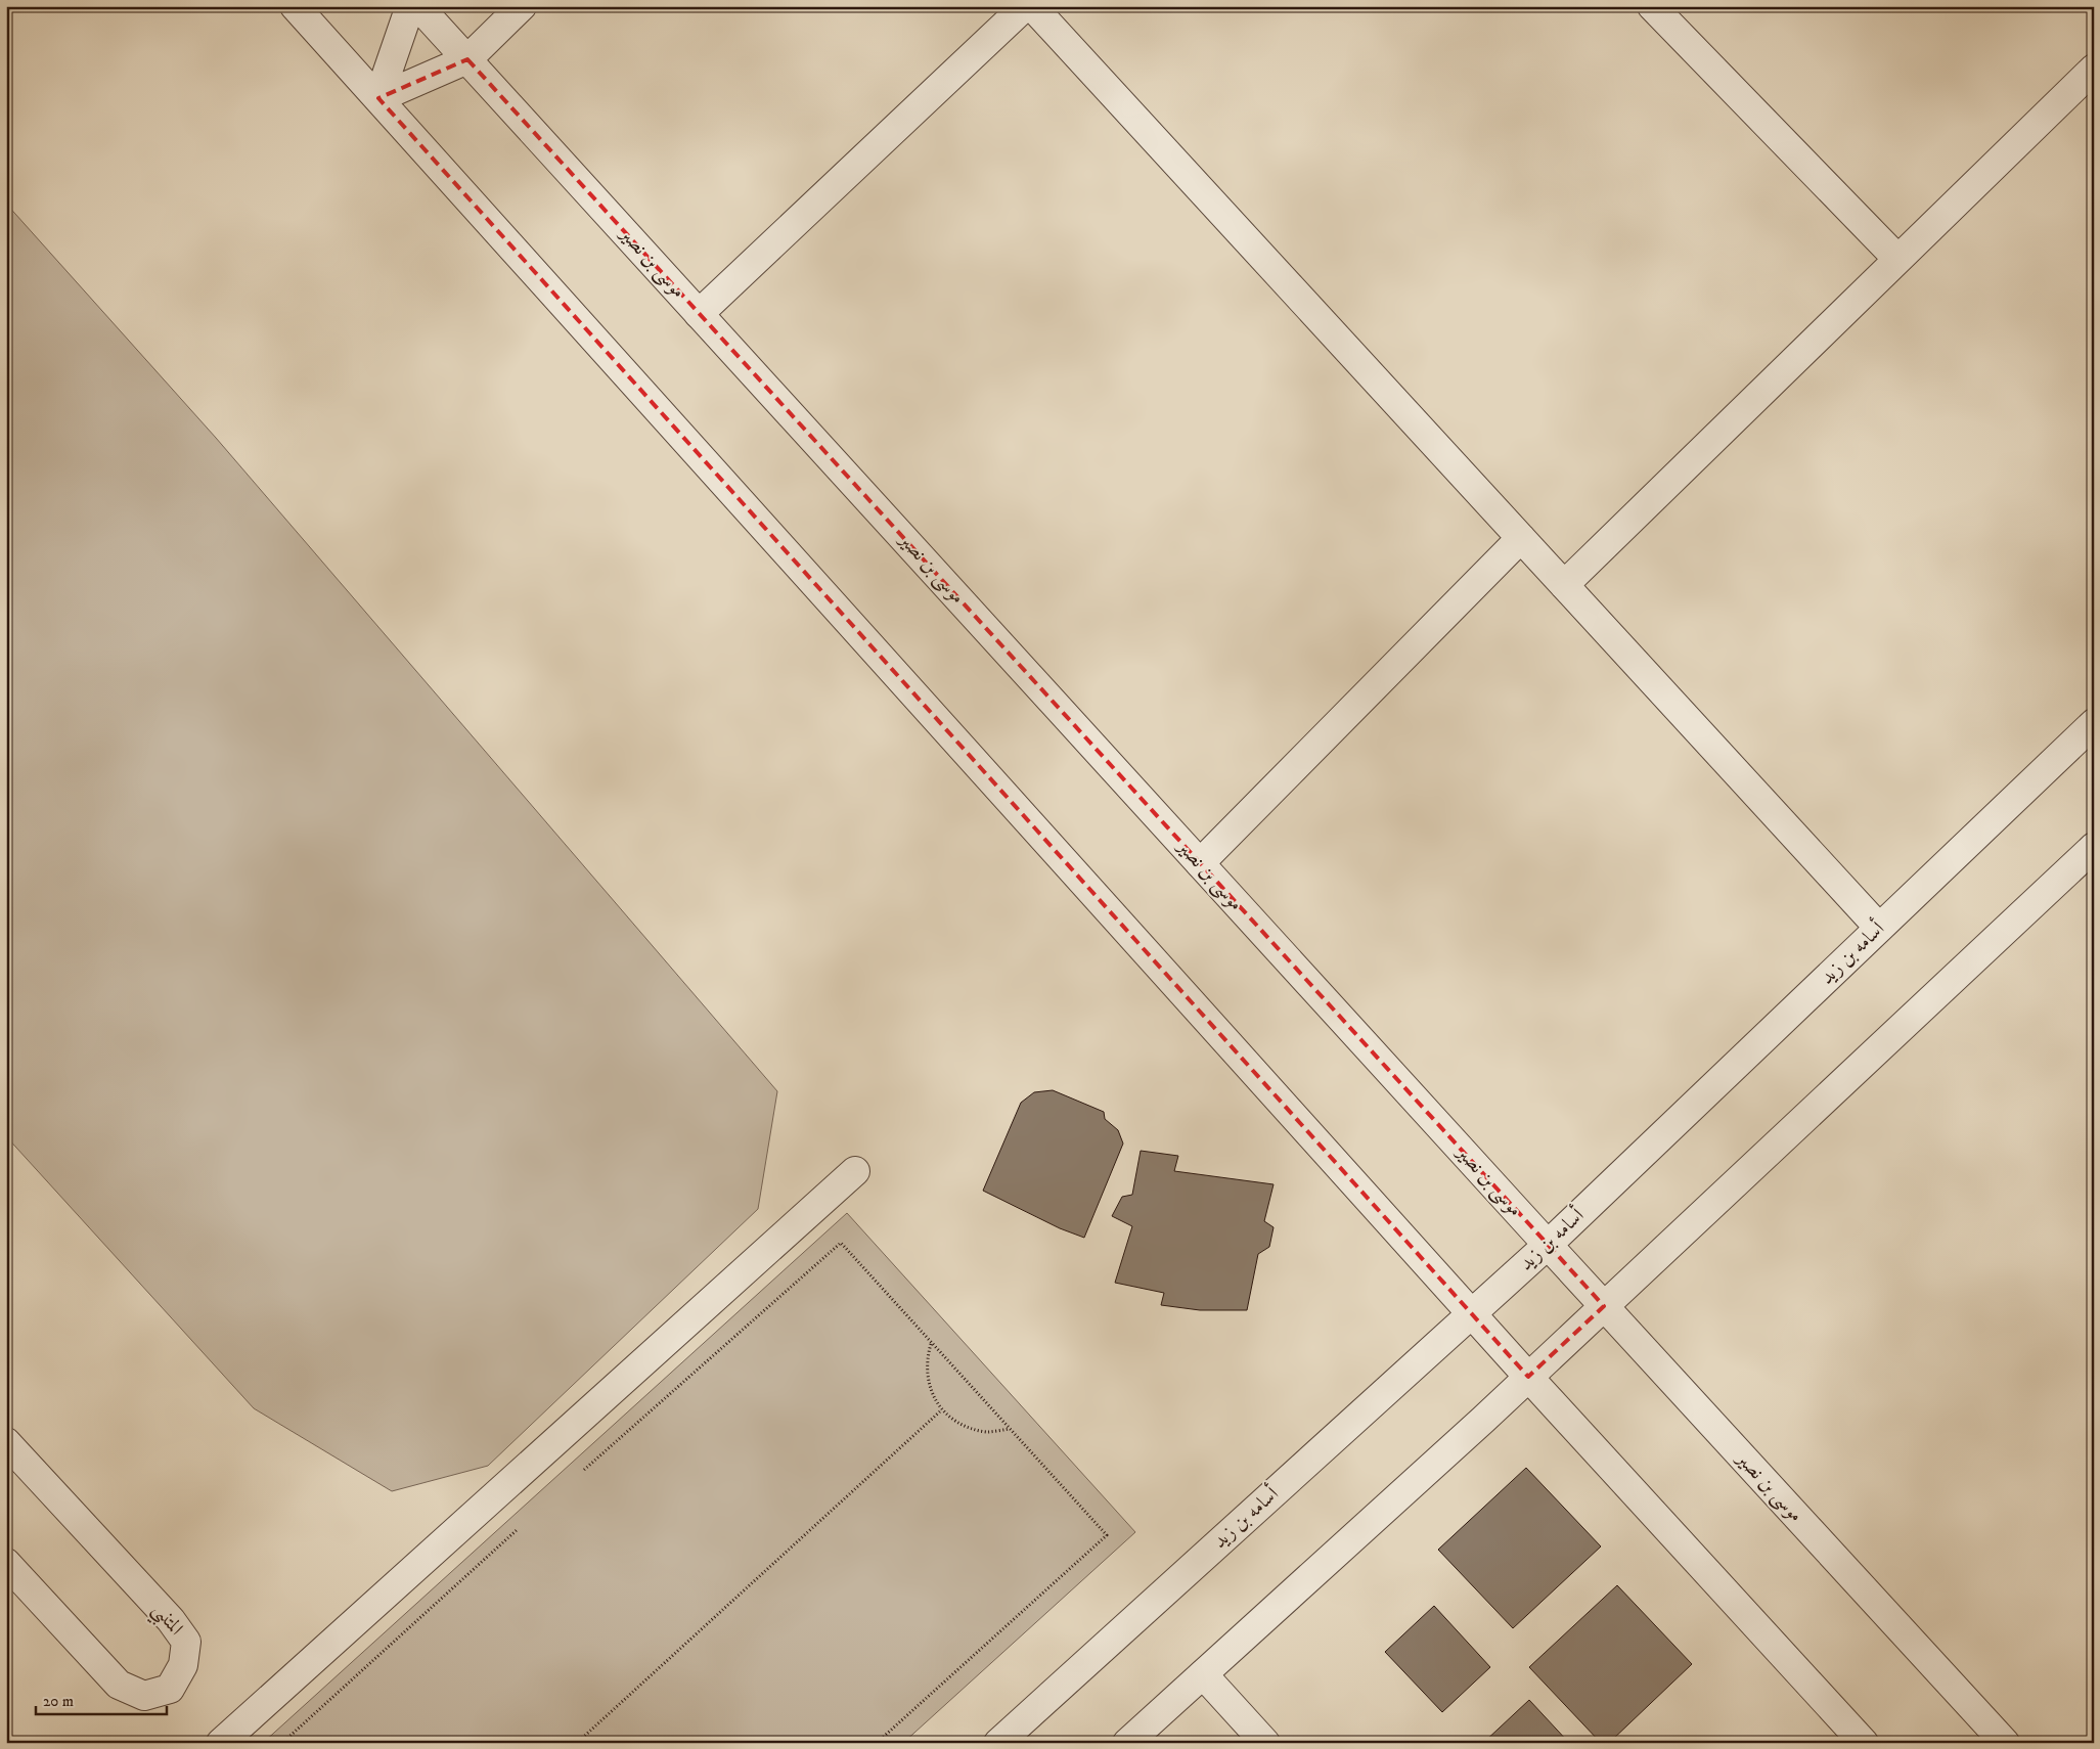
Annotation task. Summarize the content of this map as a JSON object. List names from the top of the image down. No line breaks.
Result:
{"streets":{"street":["موسى بن نصير","أسامه بن زيد","المتنبي"]},"crossings":[["موسى بن نصير","أسامه بن زيد"]],"scale_bar":"20 m"}
